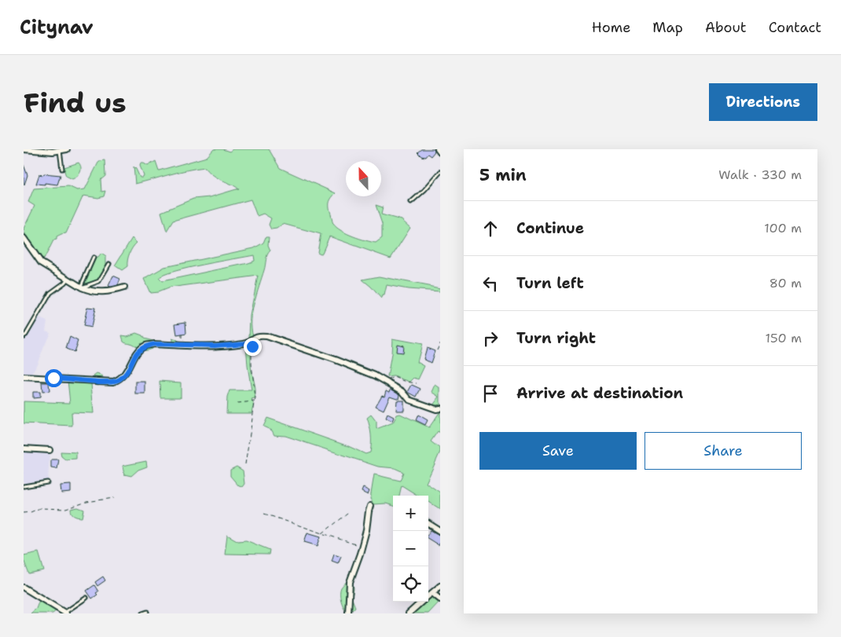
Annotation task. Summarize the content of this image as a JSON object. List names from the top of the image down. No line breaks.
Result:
{"north":"top","page":{"header":"Citynav","nav":["Home","Map","About","Contact"],"buttons":["Directions",["Save","Share"]],"title":"Find us","heading":["5 min","Walk · 330 m"],"list":[["Continue","100 m"],["Turn left","80 m"],["Turn right","150 m"],"Arrive at destination"],"map_buttons":["+","−"]}}
